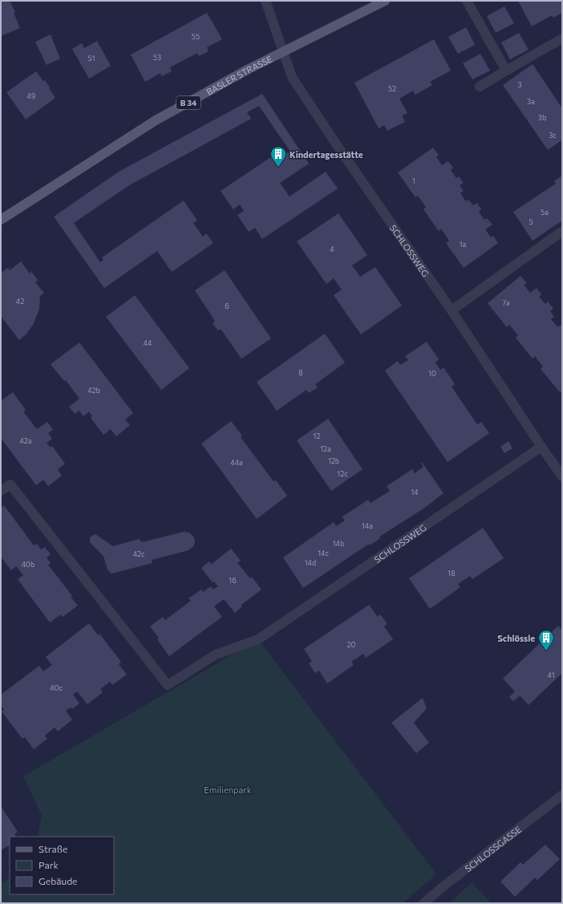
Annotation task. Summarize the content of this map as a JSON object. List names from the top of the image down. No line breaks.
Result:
{"streets":{"main road":["BASLER STRASSE","B 34"],"street":["SCHLOSSWEG","SCHLOSSGASSE"]},"crossings":[["BASLER STRASSE","SCHLOSSWEG"]],"parks":["Emilienpark"],"places":{"building":["Kindertagesstätte","Schlössle"]},"house_numbers":["55","53","51","3","52","49","3a","3b","3c","1","5a","5","1a","4","42","7a","6","44","8","10","42b","12","42a","12a","12b","44a","12c","14","14a","14b","14c","42c","14d","40b","18","16","20","41","40c"],"legend":["Straße","Park","Gebäude"]}
